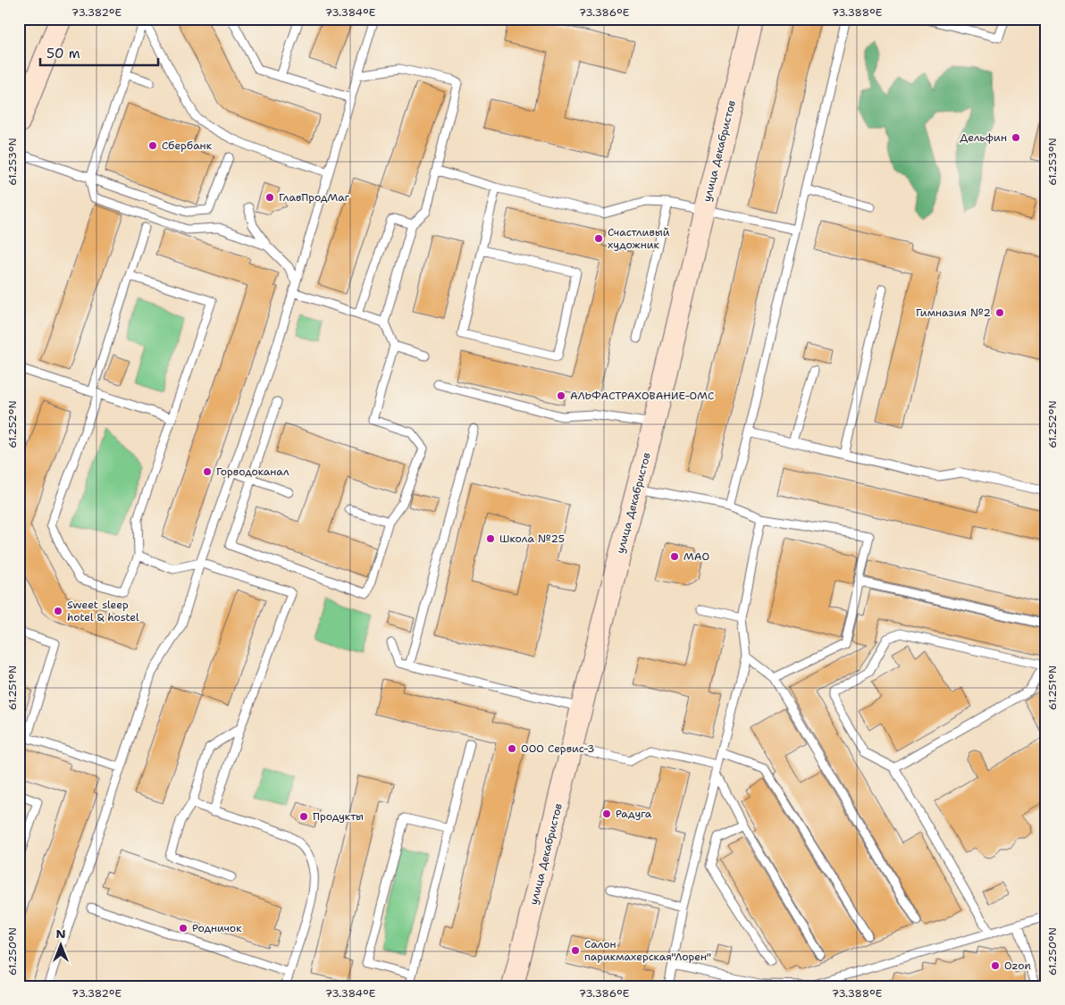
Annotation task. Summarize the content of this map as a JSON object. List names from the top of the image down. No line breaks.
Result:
{"streets":{"street":["улица Декабристов"]},"places":["Дельфин","Сбербанк","ГлавПродМаг","Счастливый художник","Гимназия №2","АЛЬФАСТРАХОВАНИЕ-ОМС","Горводоканал","Школа №25","МАО","Sweet sleep hotel & hostel","ООО Сервис-3","Радуга","Продукты","Родничок","Салон парикмахерская\"Лорен\"","Ozon"],"scale_bar":"50 m","north":"top","coordinates":["73.382°E","73.384°E","73.386°E","73.388°E","61.253°N","61.252°N","61.251°N","61.250°N"]}
